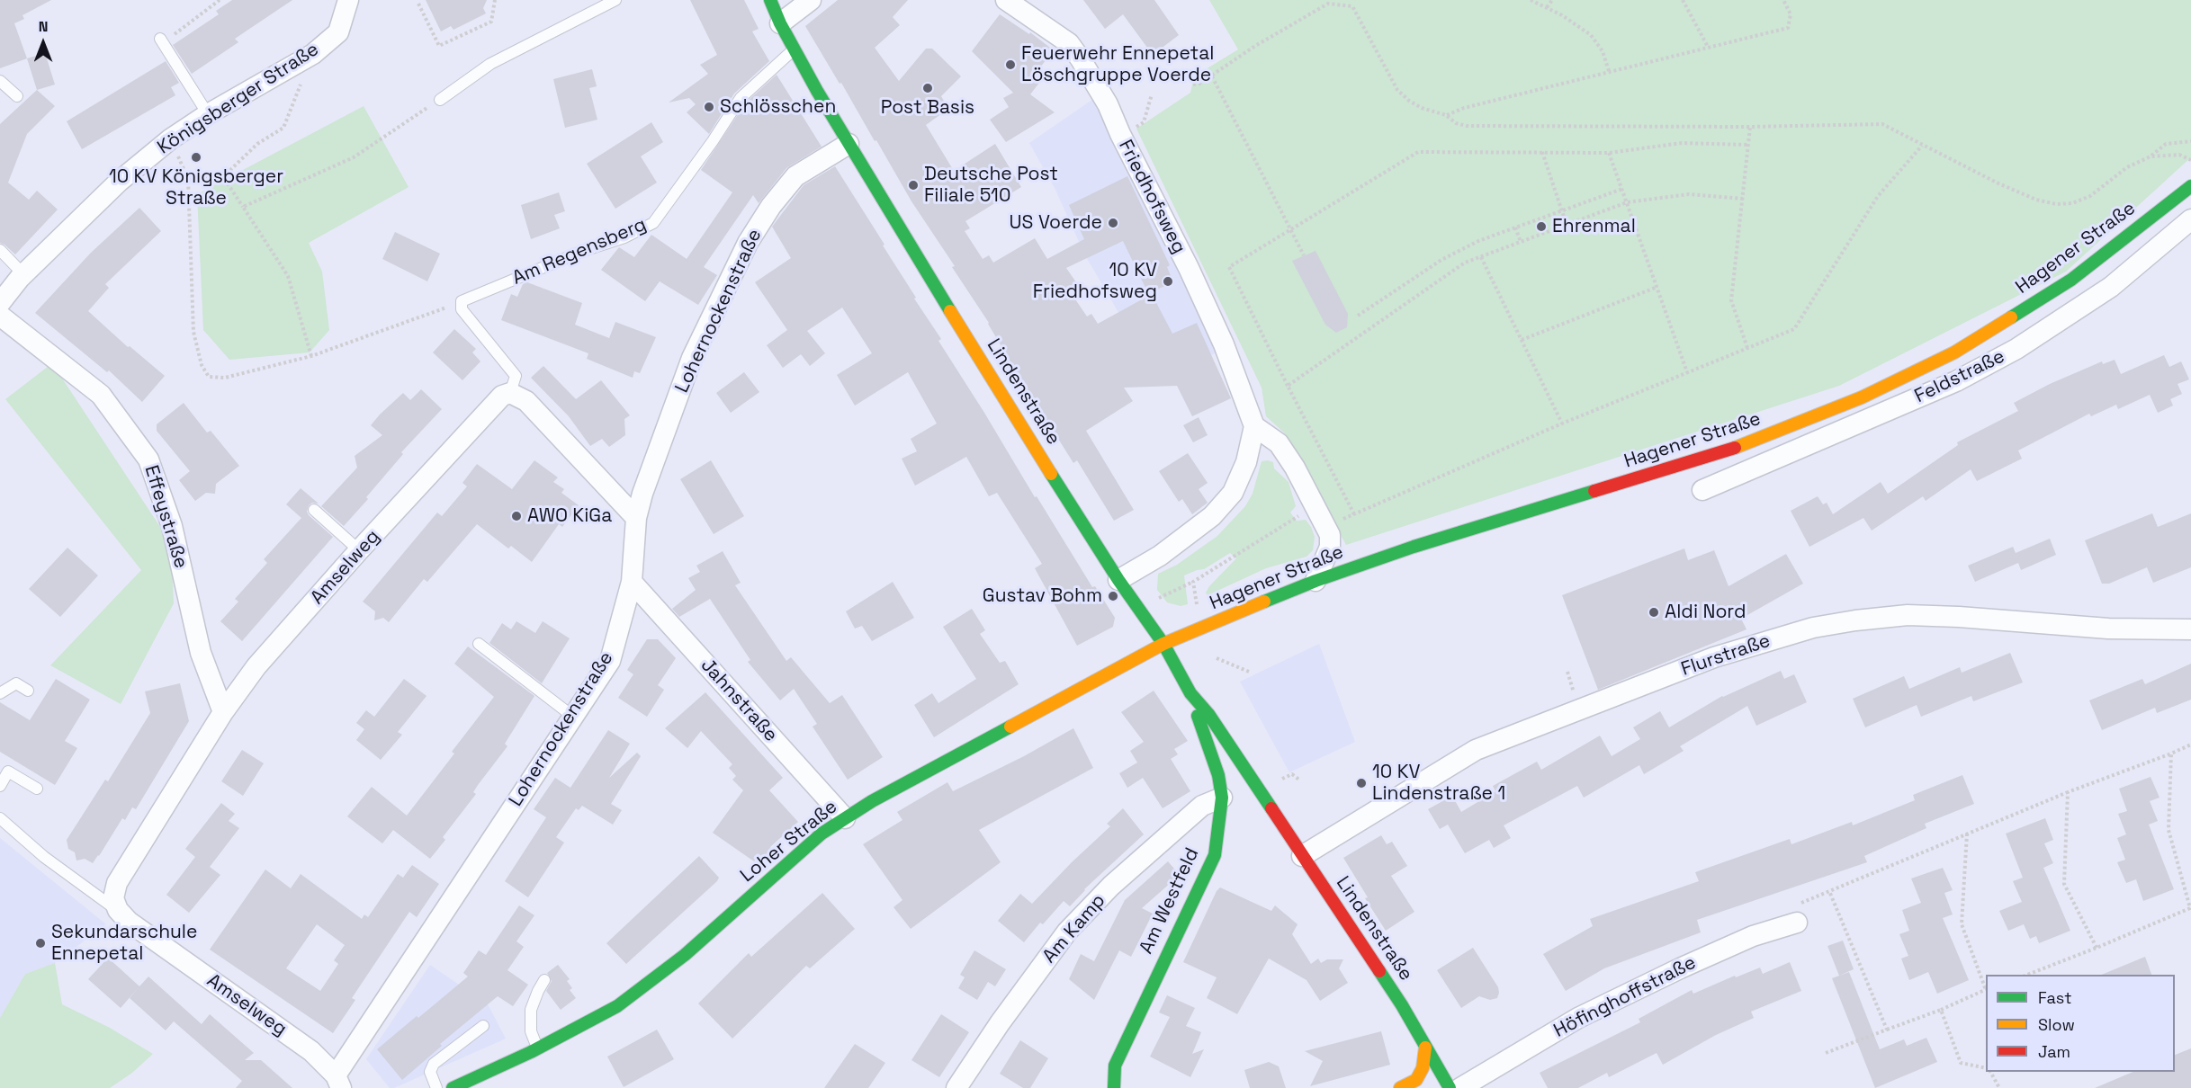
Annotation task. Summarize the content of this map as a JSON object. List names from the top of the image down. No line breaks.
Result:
{"streets":{"main road":["Hagener Straße","Lindenstraße","Loher Straße","Am Westfeld"],"street":["Königsberger Straße","Friedhofsweg","Lohernockenstraße","Feldstraße","Effeystraße","Amselweg","Flurstraße","Jahnstraße","Am Kamp","Höfinghoffstraße"],"lane":["Am Regensberg"]},"crossings":[["Hagener Straße","Lindenstraße"],["Hagener Straße","Loher Straße"],["Am Regensberg","Lindenstraße"],["Lohernockenstraße","Lindenstraße"],["Lohernockenstraße","Amselweg"],["Lohernockenstraße","Jahnstraße"],["Lindenstraße","Flurstraße"],["Lindenstraße","Loher Straße"],["Lindenstraße","Am Westfeld"],["Effeystraße","Amselweg"],["Jahnstraße","Loher Straße"],["Am Westfeld","Am Kamp"]],"places":["Feuerwehr Ennepetal Löschgruppe Voerde","Post Basis","Schlösschen","10 KV Königsberger Straße","Deutsche Post Filiale 510","US Voerde","Ehrenmal","10 KV Friedhofsweg","AWO KiGa","Gustav Bohm","Aldi Nord","10 KV Lindenstraße 1","Sekundarschule Ennepetal"],"legend":["Fast","Slow","Jam"],"north":"top"}
